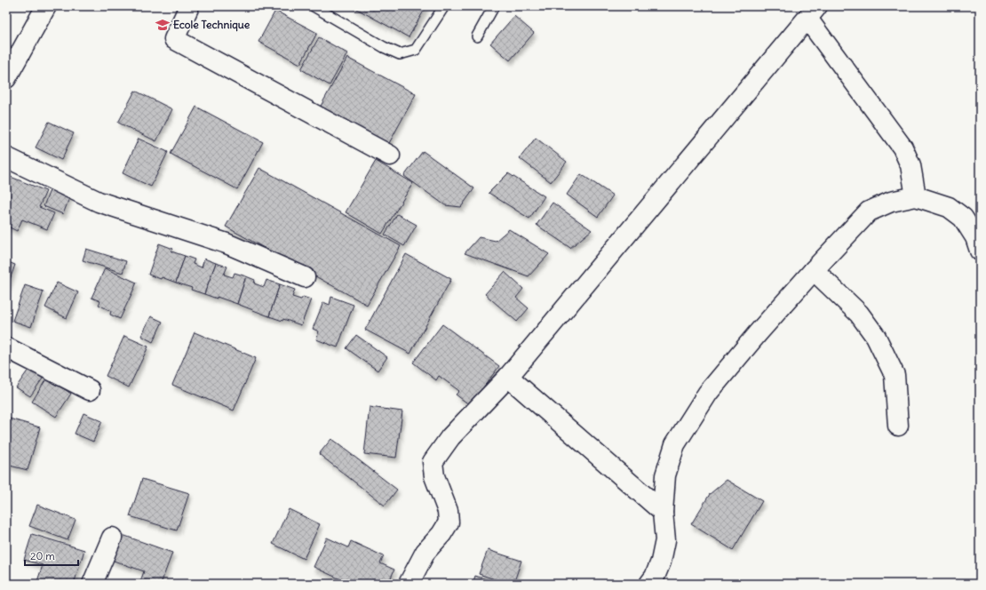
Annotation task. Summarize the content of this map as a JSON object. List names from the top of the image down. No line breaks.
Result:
{"places":{"school or university":["Ecole Technique"]},"scale_bar":"20 m"}
